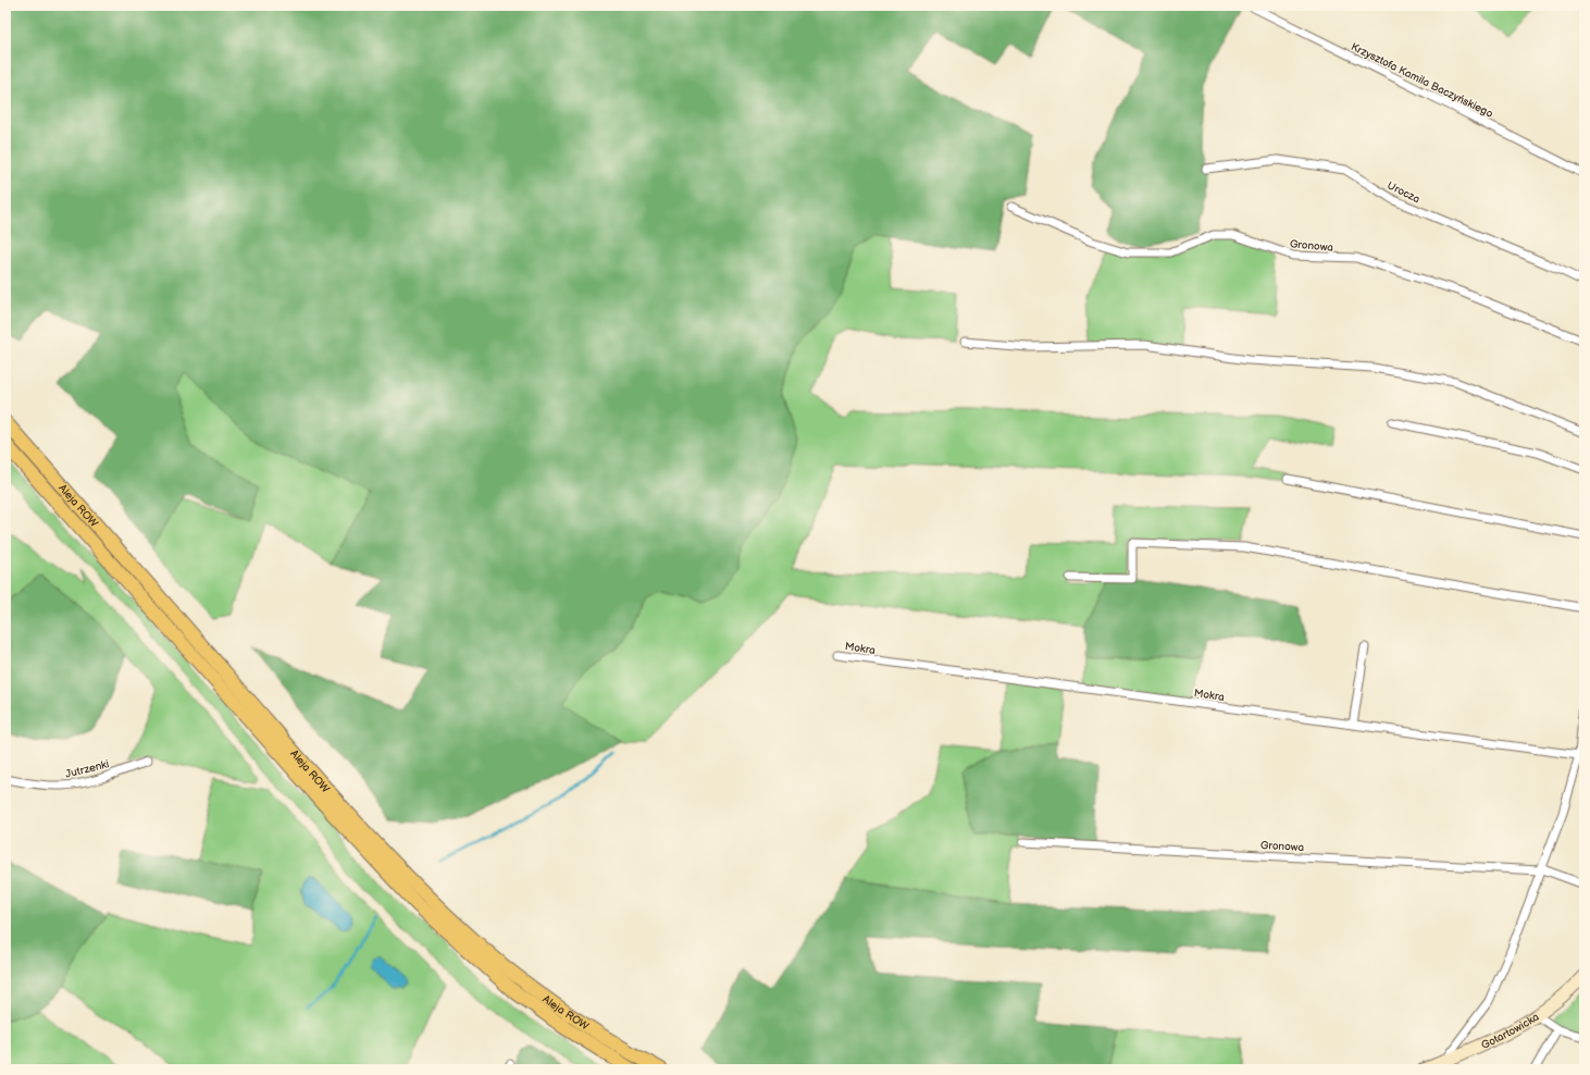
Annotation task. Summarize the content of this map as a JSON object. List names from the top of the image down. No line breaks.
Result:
{"streets":{"main road":["Aleja ROW"],"street":["Krzysztofa Kamila Baczyńskiego","Urocza","Gronowa","Mokra","Jutrzenki","Gotartowicka"]}}
